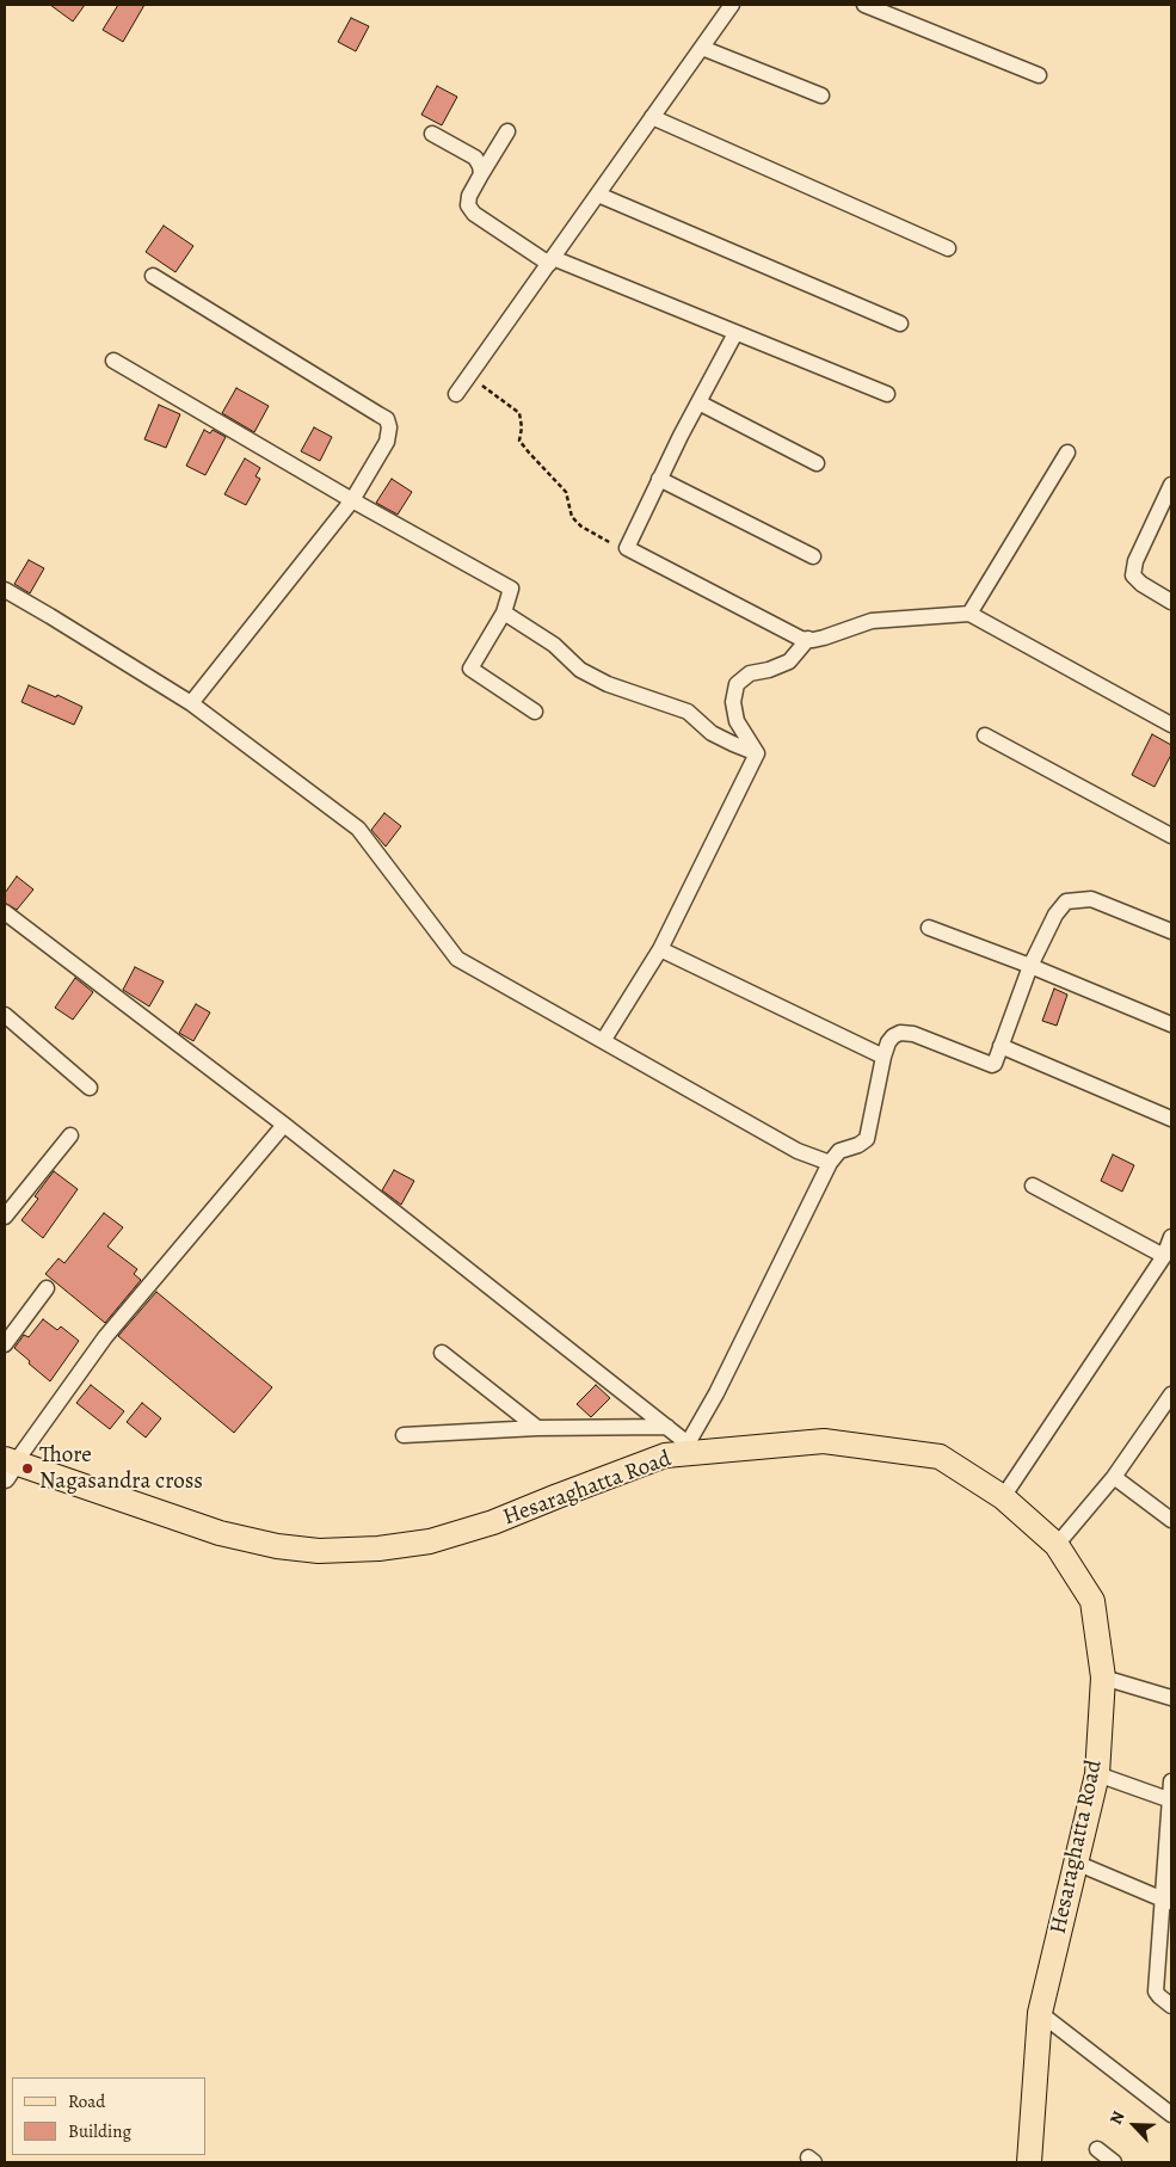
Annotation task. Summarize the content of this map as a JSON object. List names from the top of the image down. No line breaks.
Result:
{"streets":{"main road":["Hesaraghatta Road"]},"places":["Thore Nagasandra cross"],"legend":["Road","Building"],"north":"top left"}
